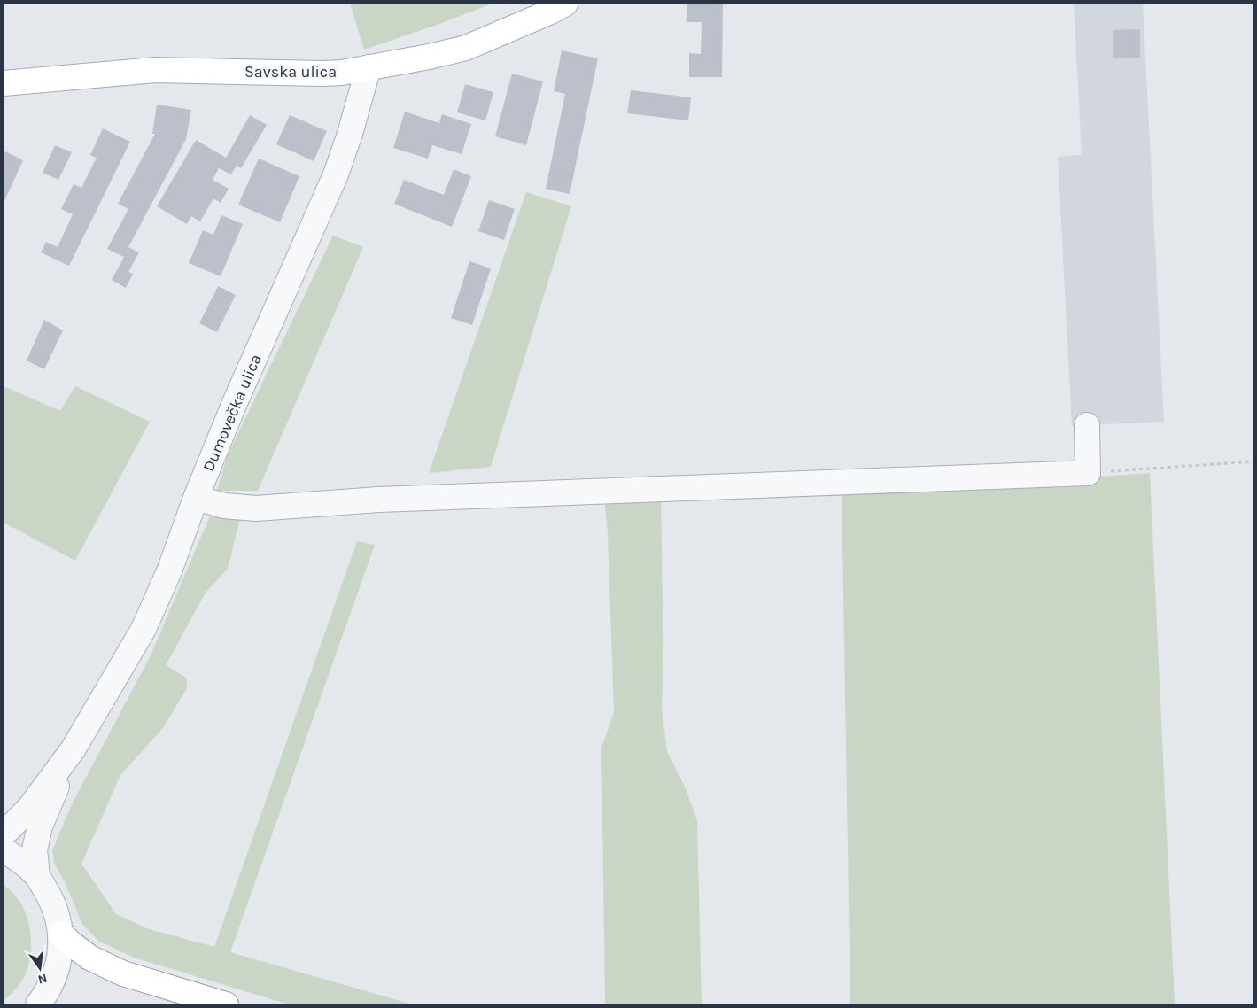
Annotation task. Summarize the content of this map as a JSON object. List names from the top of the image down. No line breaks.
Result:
{"streets":{"main road":["Savska ulica"],"street":["Dumovečka ulica"]},"crossings":[["Savska ulica","Dumovečka ulica"]],"north":"bottom"}
